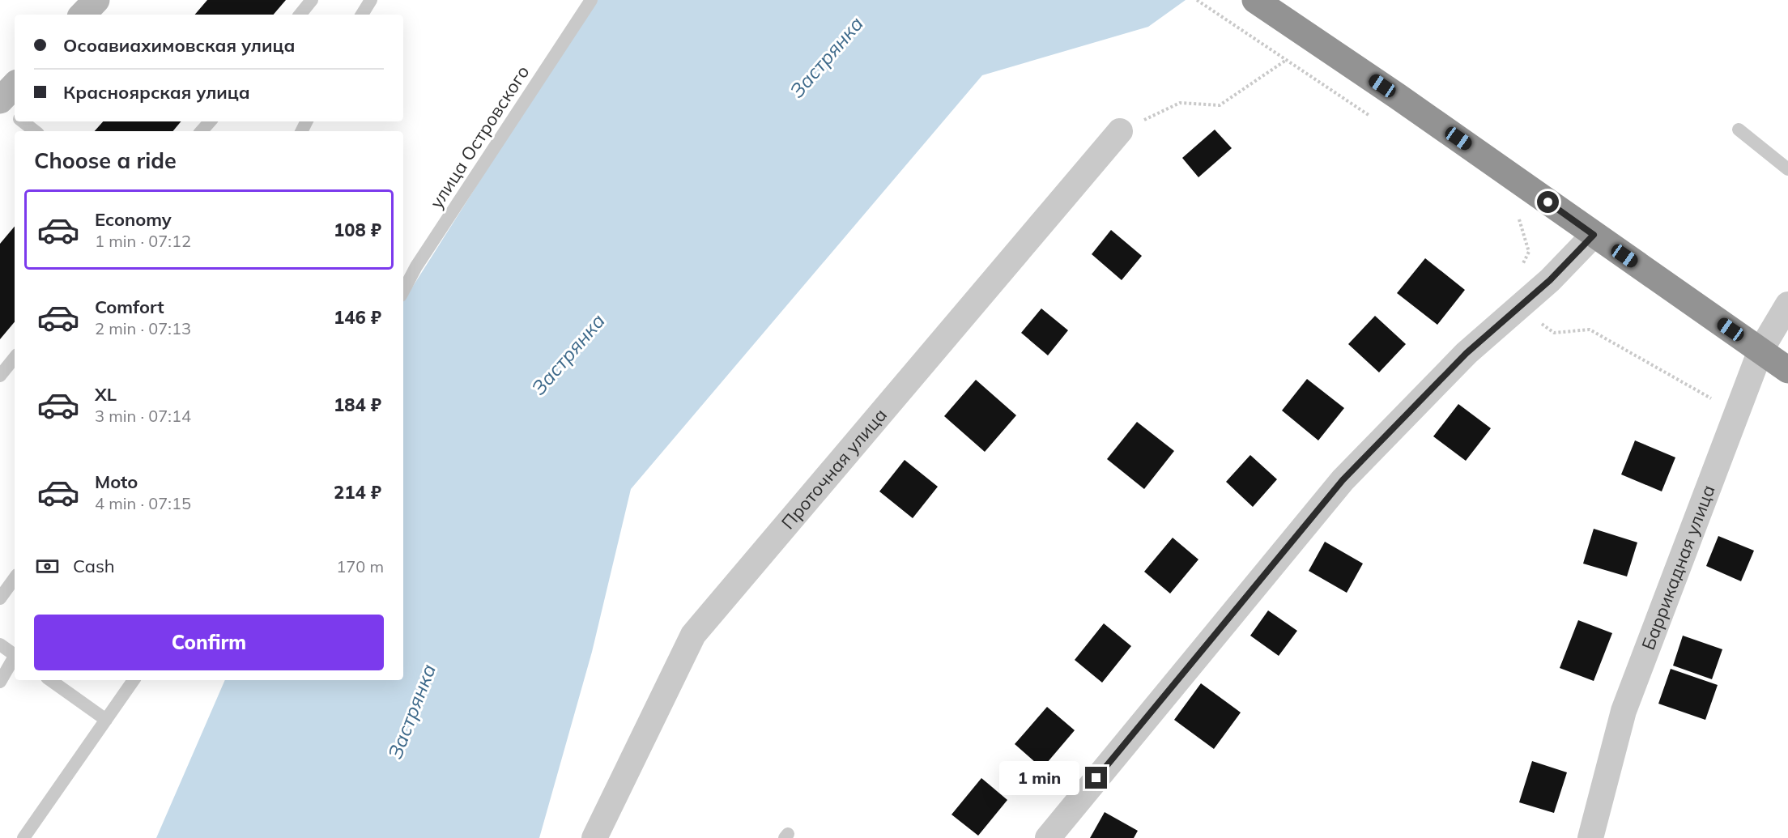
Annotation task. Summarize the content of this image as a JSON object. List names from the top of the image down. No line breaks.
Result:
{"streets":{"street":["Проточная улица","Баррикадная улица"],"lane":["улица Островского"]},"water":["Застрянка"],"page":{"banner":["Осоавиахимовская улица","Красноярская улица"],"heading":"Choose a ride","list":[{"name":"Economy","note":"1 min · 07:12","value":"108 ₽"},{"name":"Comfort","note":"2 min · 07:13","value":"146 ₽"},{"name":"XL","note":"3 min · 07:14","value":"184 ₽"},{"name":"Moto","note":"4 min · 07:15","value":"214 ₽"}],"pay":["Cash","170 m"],"buttons":"Confirm","bubble":"1 min"}}
